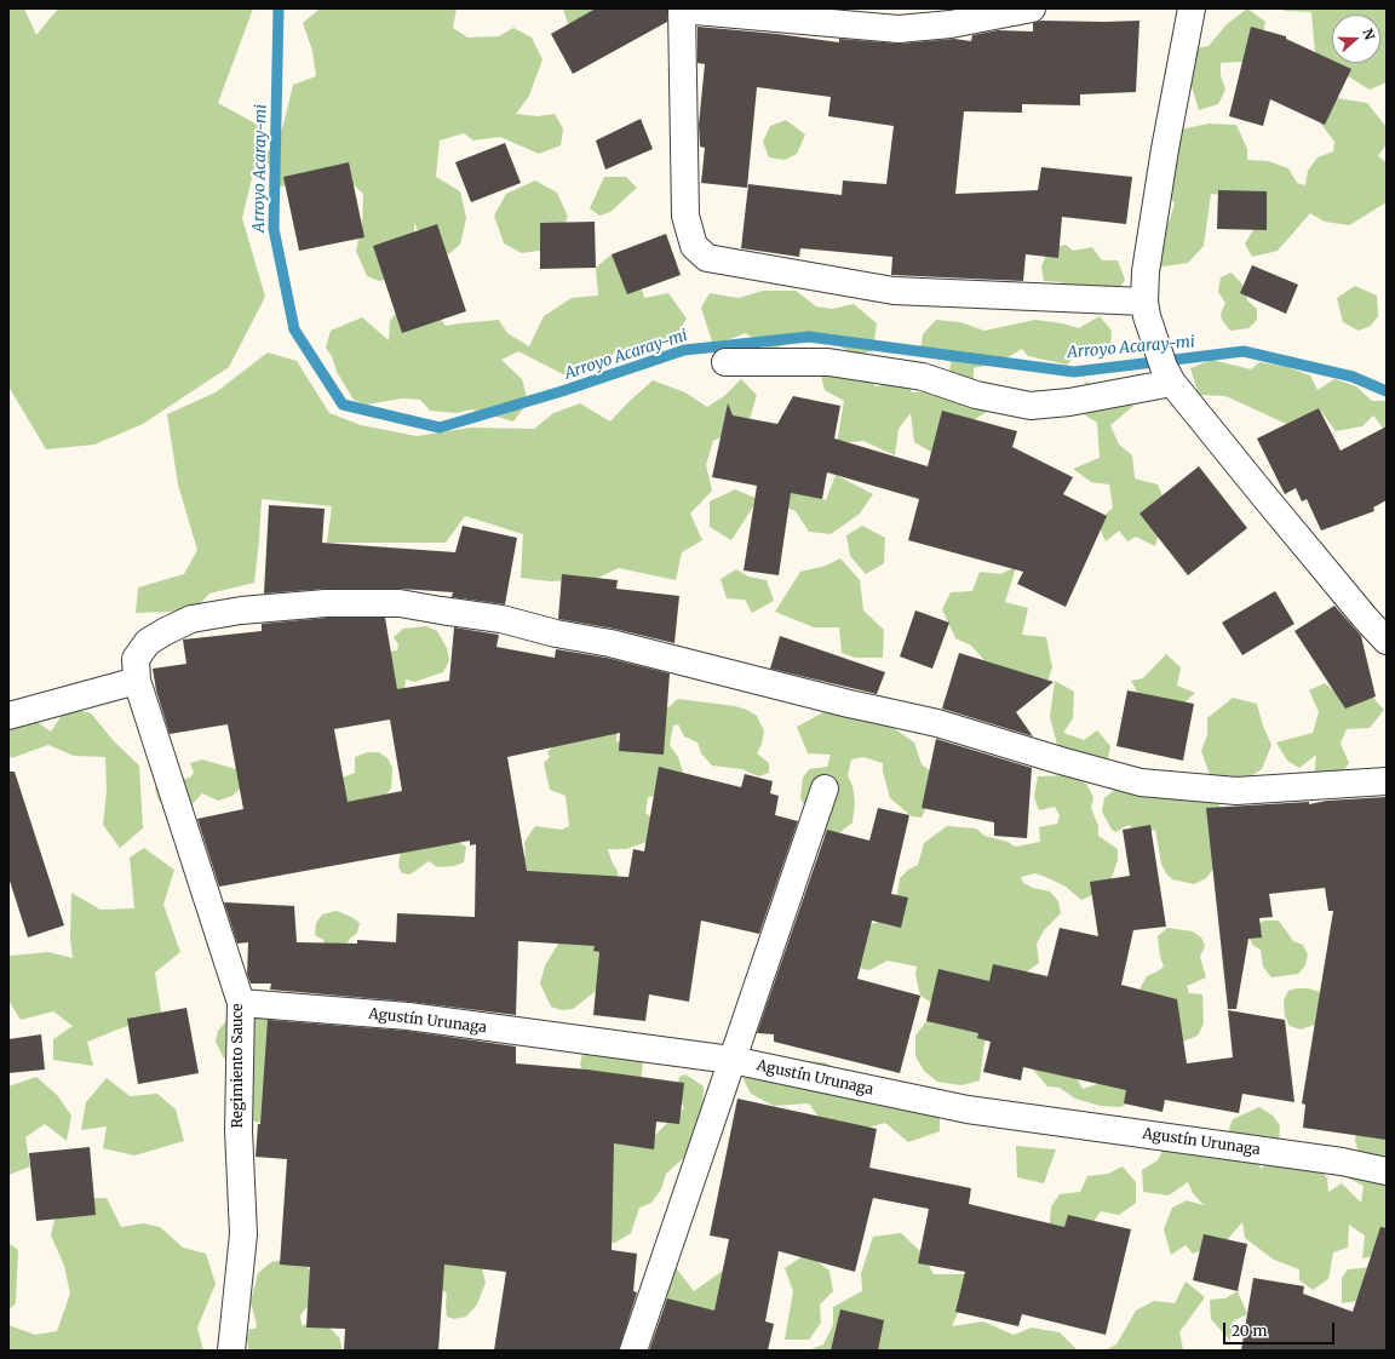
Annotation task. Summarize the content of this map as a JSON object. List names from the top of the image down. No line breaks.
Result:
{"streets":{"street":["Agustín Urunaga","Regimiento Sauce"]},"crossings":[["Agustín Urunaga","Regimiento Sauce"]],"water":["Arroyo Acaray-mi"],"scale_bar":"20 m","north":"right"}
